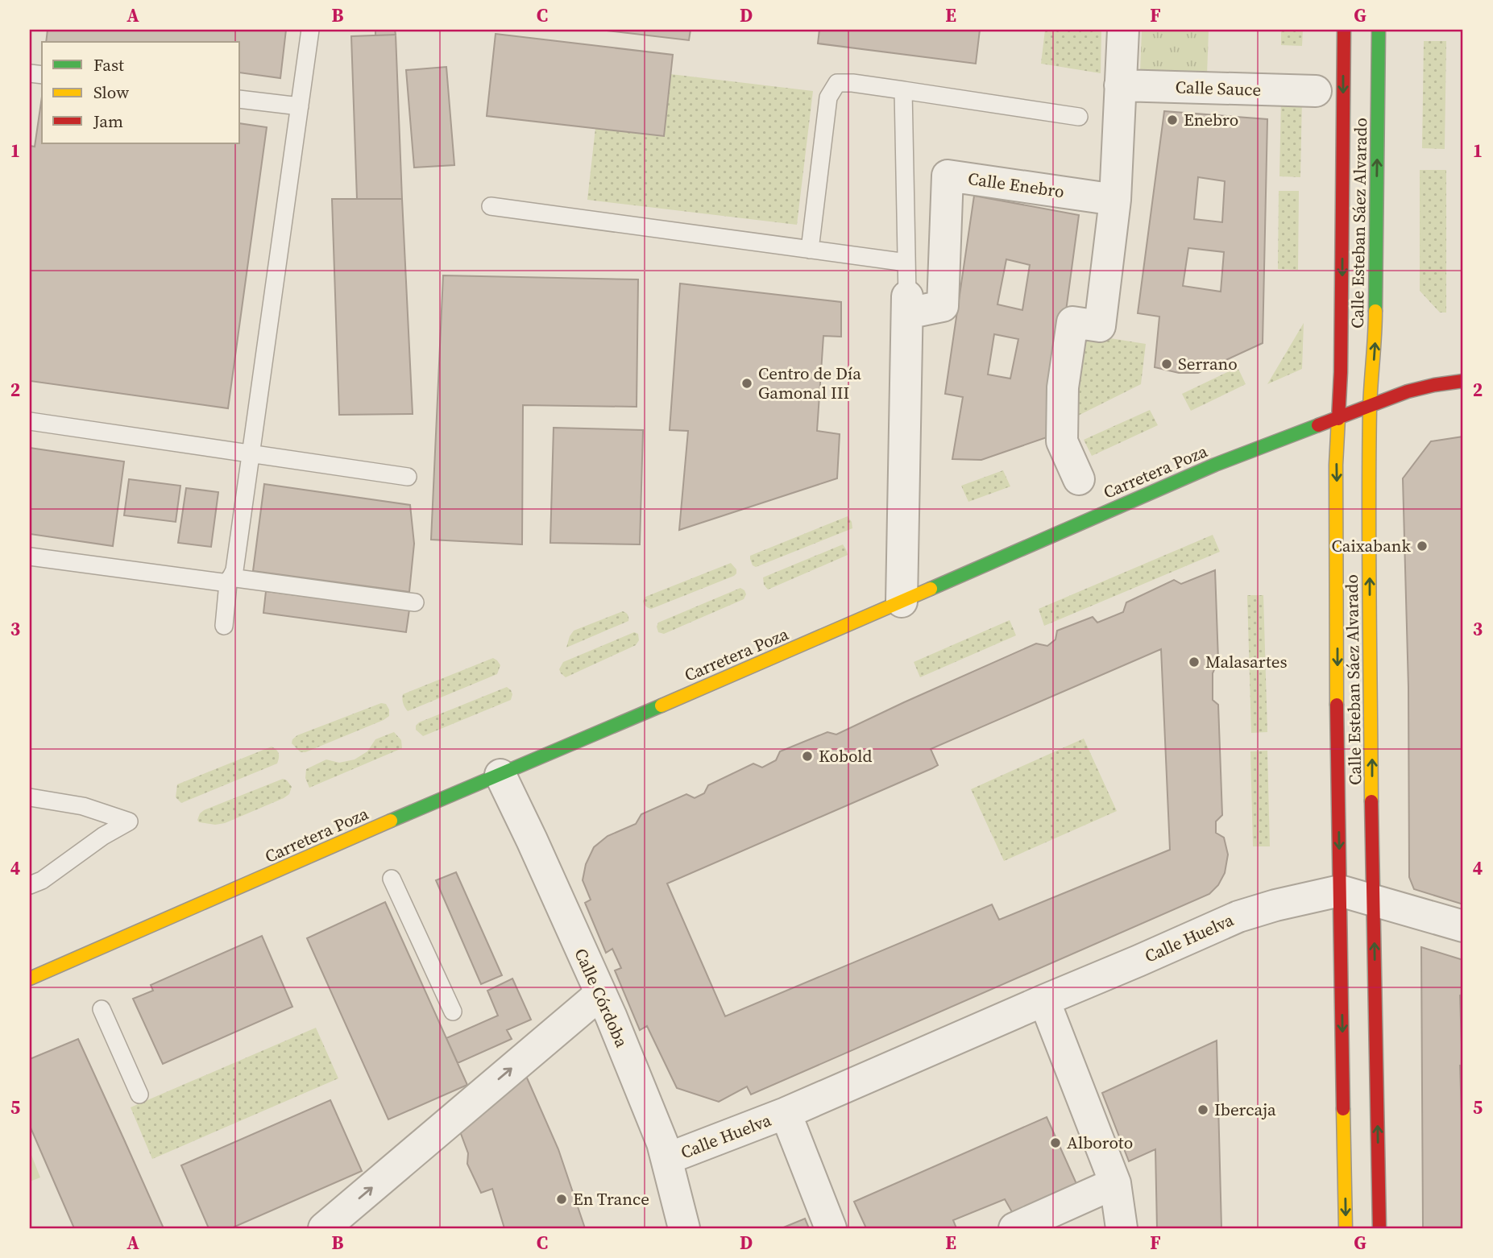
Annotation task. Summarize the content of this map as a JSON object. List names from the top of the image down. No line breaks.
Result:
{"streets":{"main road":["Calle Esteban Sáez Alvarado","Carretera Poza"],"street":["Calle Sauce","Calle Enebro","Calle Huelva","Calle Córdoba"]},"crossings":[["Calle Esteban Sáez Alvarado","Carretera Poza"],["Calle Esteban Sáez Alvarado","Calle Huelva"],["Carretera Poza","Calle Córdoba"],["Calle Huelva","Calle Córdoba"]],"places":["Enebro","Serrano","Centro de Día Gamonal III","Caixabank","Malasartes","Kobold","Ibercaja","Alboroto","En Trance"],"legend":["Fast","Slow","Jam"],"grid":{"columns":["A","B","C","D","E","F","G"],"rows":["1","2","3","4","5"]}}
